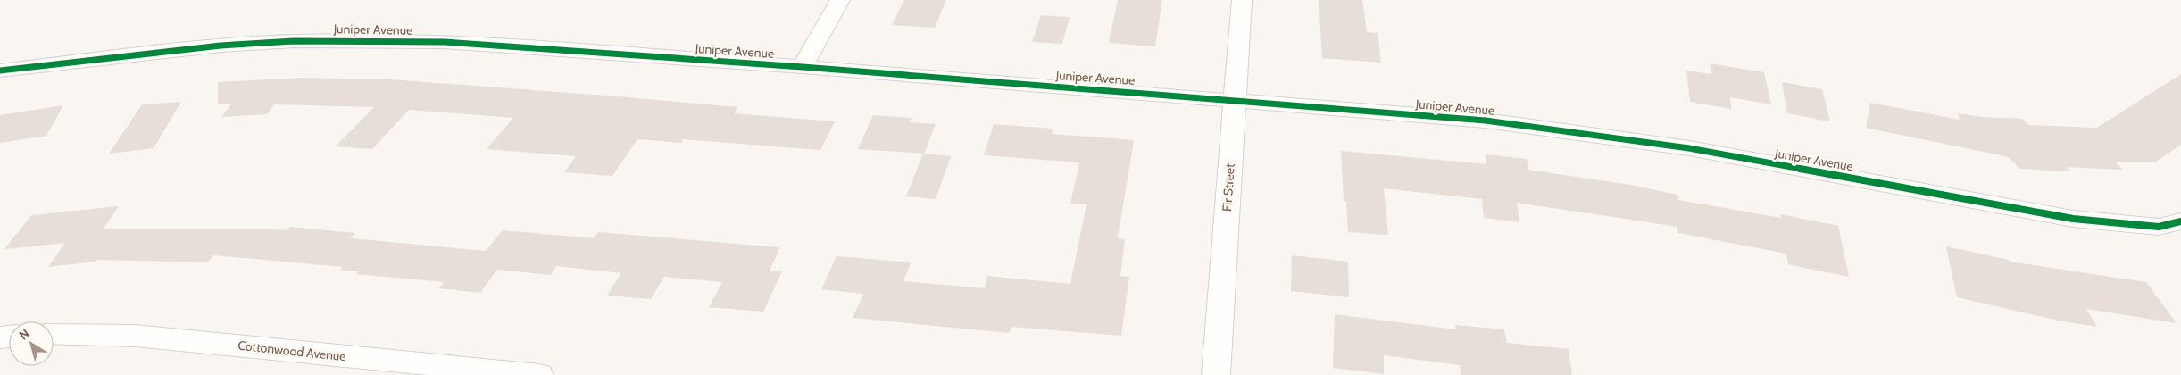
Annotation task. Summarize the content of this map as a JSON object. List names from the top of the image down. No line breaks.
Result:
{"streets":{"street":["Juniper Avenue","Fir Street","Cottonwood Avenue"]},"crossings":[["Juniper Avenue","Fir Street"]],"north":"top left"}
